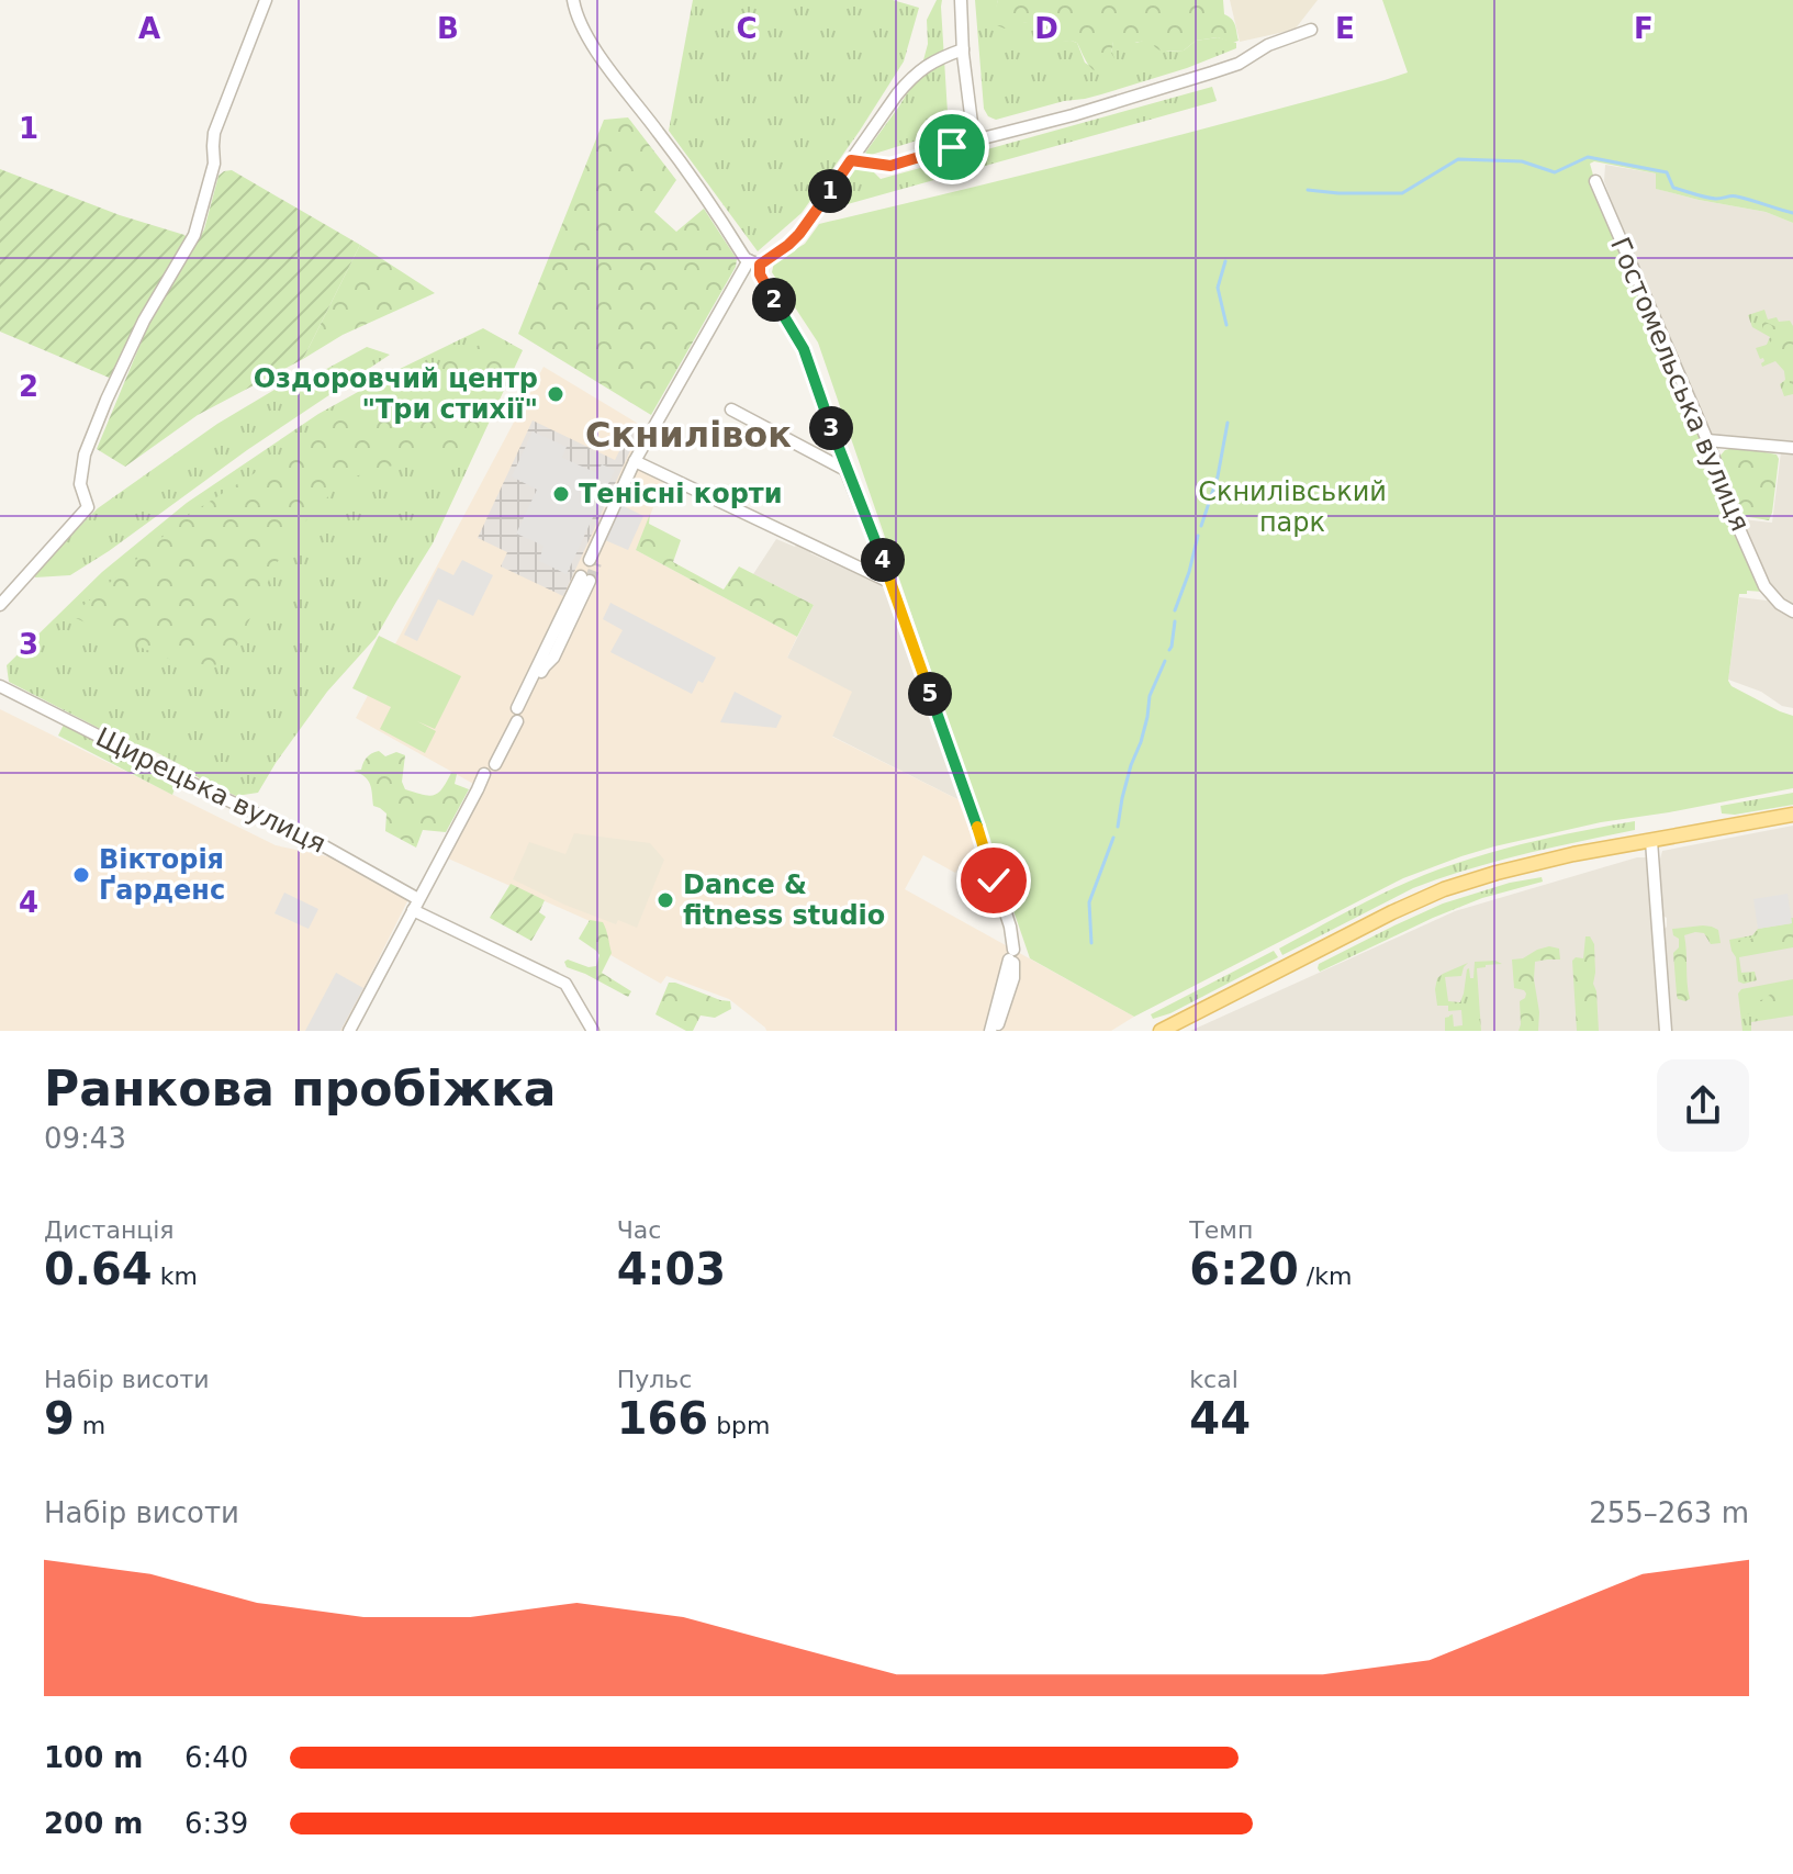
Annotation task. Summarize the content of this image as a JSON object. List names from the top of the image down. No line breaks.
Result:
{"streets":{"street":["Гостомельська вулиця","Щирецька вулиця"]},"districts":["Скнилівок"],"parks":["Скнилівський парк"],"places":["Оздоровчий центр \"Три стихії\"","Тенісні корти","Вікторія Ґарденс","Dance & fitness studio"],"page":{"pins":["1","2","3","4","5"],"heading":["Ранкова пробіжка","09:43"],"stats":[["Дистанція","0.64 km"],["Час","4:03"],["Темп","6:20 /km"],["Набір висоти","9 m"],["Пульс","166 bpm"],["kcal","44"]],"chart":["Набір висоти","255–263 m"],"list":[{"name":"100 m","note":"6:40"},{"name":"200 m","note":"6:39"}]},"grid":{"columns":["A","B","C","D","E","F"],"rows":["1","2","3","4"]}}
